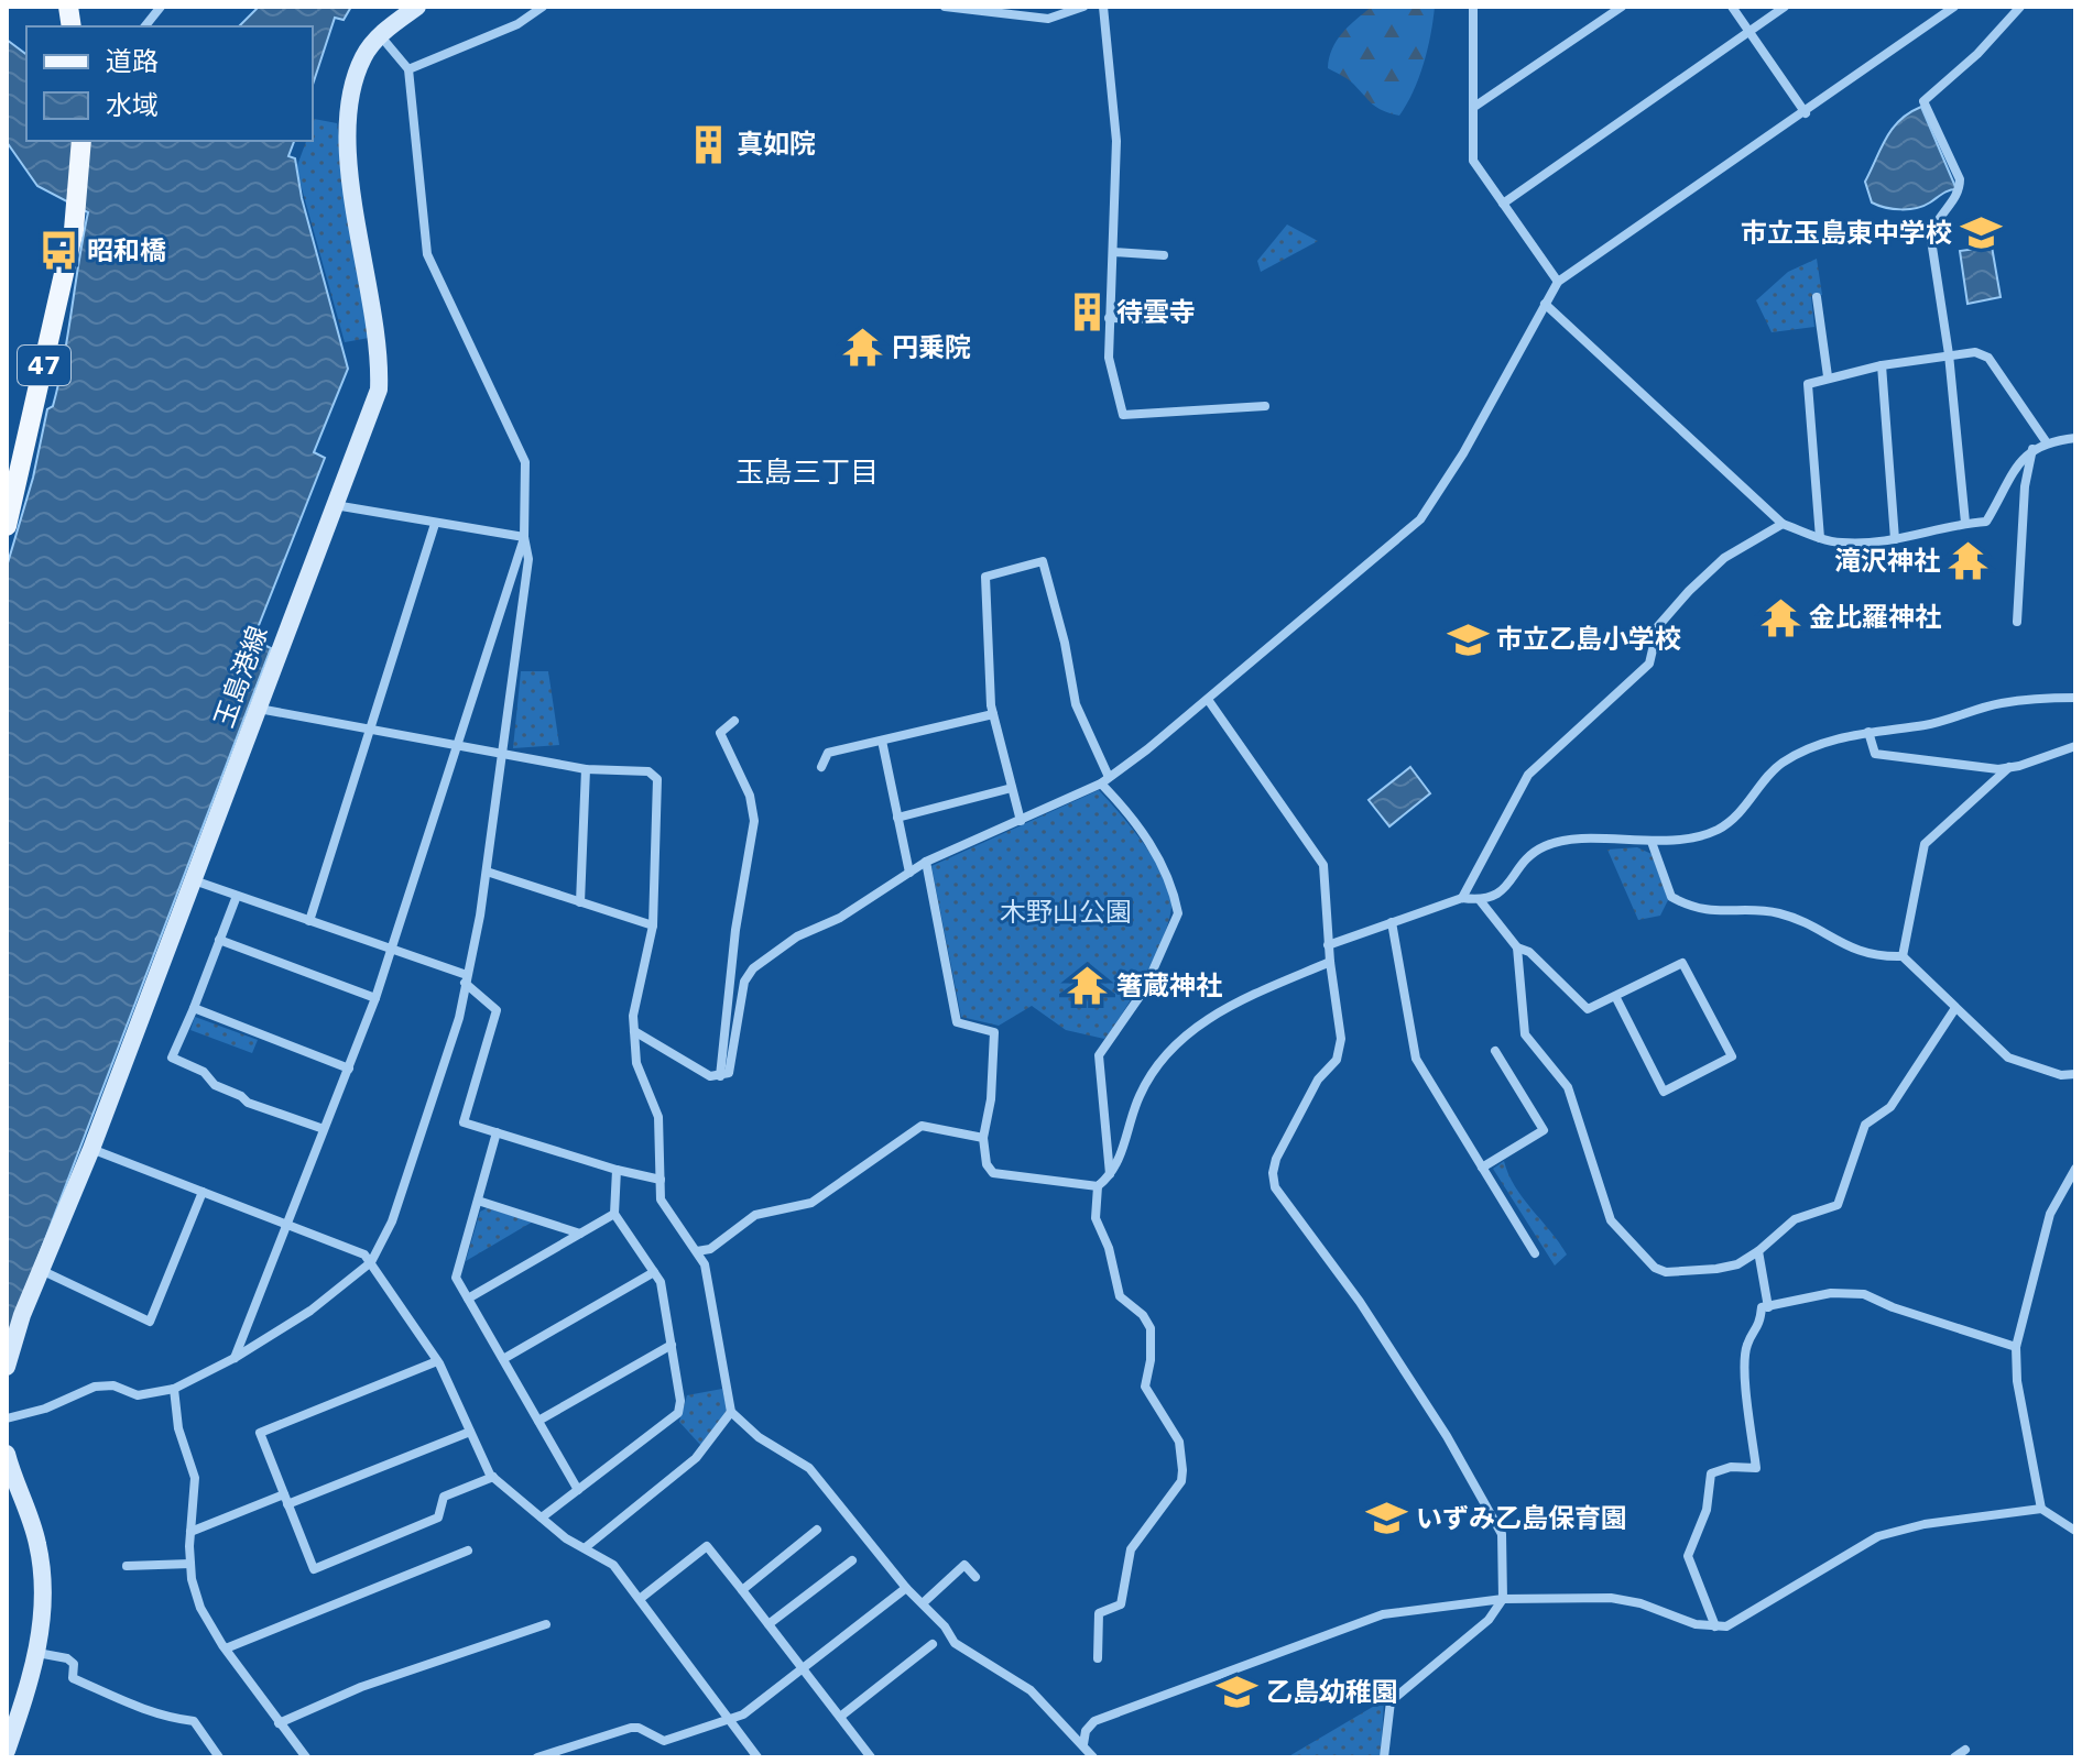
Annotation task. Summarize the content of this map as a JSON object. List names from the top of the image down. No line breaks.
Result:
{"streets":{"main road":["47","玉島港線"]},"districts":["玉島三丁目"],"parks":["木野山公園"],"places":{"building":["真如院","待雲寺"],"school or university":["市立玉島東中学校","市立乙島小学校","いずみ乙島保育園","乙島幼稚園"],"bus stop":["昭和橋"],"temple":["円乗院","滝沢神社","金比羅神社","箸蔵神社"]},"legend":["道路","水域"]}
